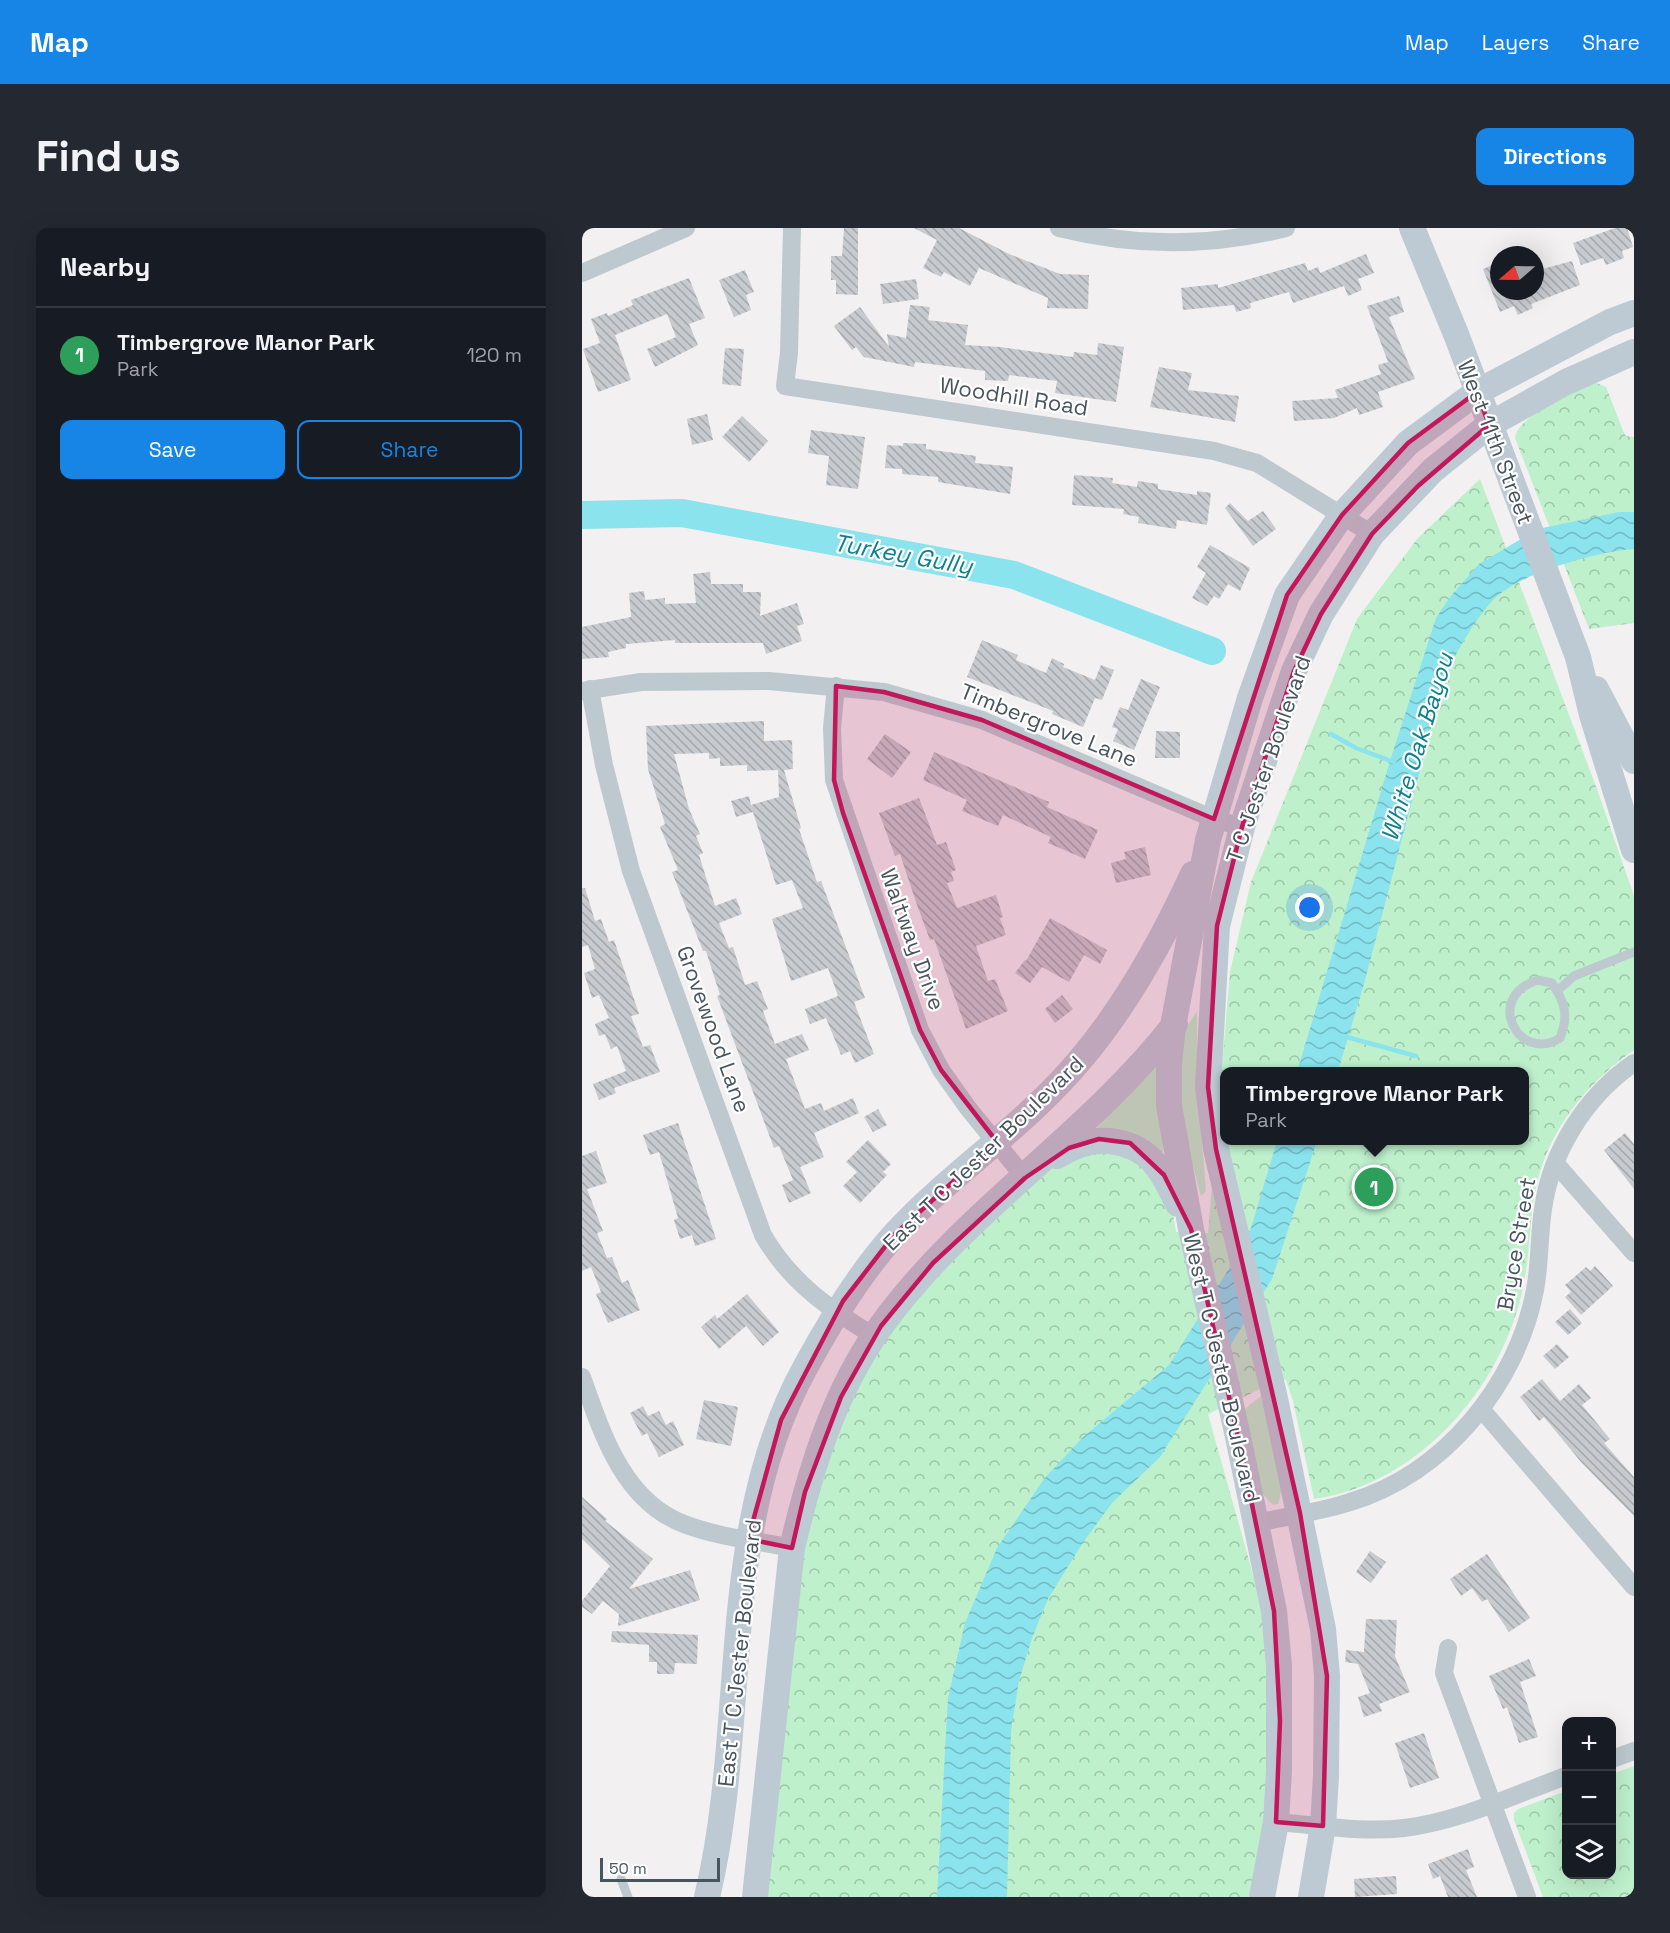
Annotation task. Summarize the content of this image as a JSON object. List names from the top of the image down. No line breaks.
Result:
{"streets":{"main road":["West 11th Street","T C Jester Boulevard","East T C Jester Boulevard","West T C Jester Boulevard"],"street":["Woodhill Road","Timbergrove Lane","Waltway Drive","Grovewood Lane","Bryce Street"]},"crossings":[["Woodhill Road","T C Jester Boulevard"],["West 11th Street","T C Jester Boulevard"],["Timbergrove Lane","T C Jester Boulevard"],["Timbergrove Lane","Waltway Drive"],["Timbergrove Lane","Grovewood Lane"],["Timbergrove Lane","East T C Jester Boulevard"],["Timbergrove Lane","West T C Jester Boulevard"],["T C Jester Boulevard","East T C Jester Boulevard"],["T C Jester Boulevard","West T C Jester Boulevard"],["Waltway Drive","East T C Jester Boulevard"],["Grovewood Lane","East T C Jester Boulevard"],["East T C Jester Boulevard","West T C Jester Boulevard"],["Bryce Street","West T C Jester Boulevard"]],"water":["Turkey Gully","White Oak Bayou"],"scale_bar":"50 m","north":"left","page":{"header":"Map","nav":["Map","Layers","Share"],"buttons":["Directions",["Save","Share"]],"title":"Find us","heading":"Nearby","list":[{"mark":"1","name":"Timbergrove Manor Park","note":"Park","value":"120 m"}],"popup":["Timbergrove Manor Park","Park"],"pins":"1","map_buttons":["+","−"],"scale":"50 m"}}
